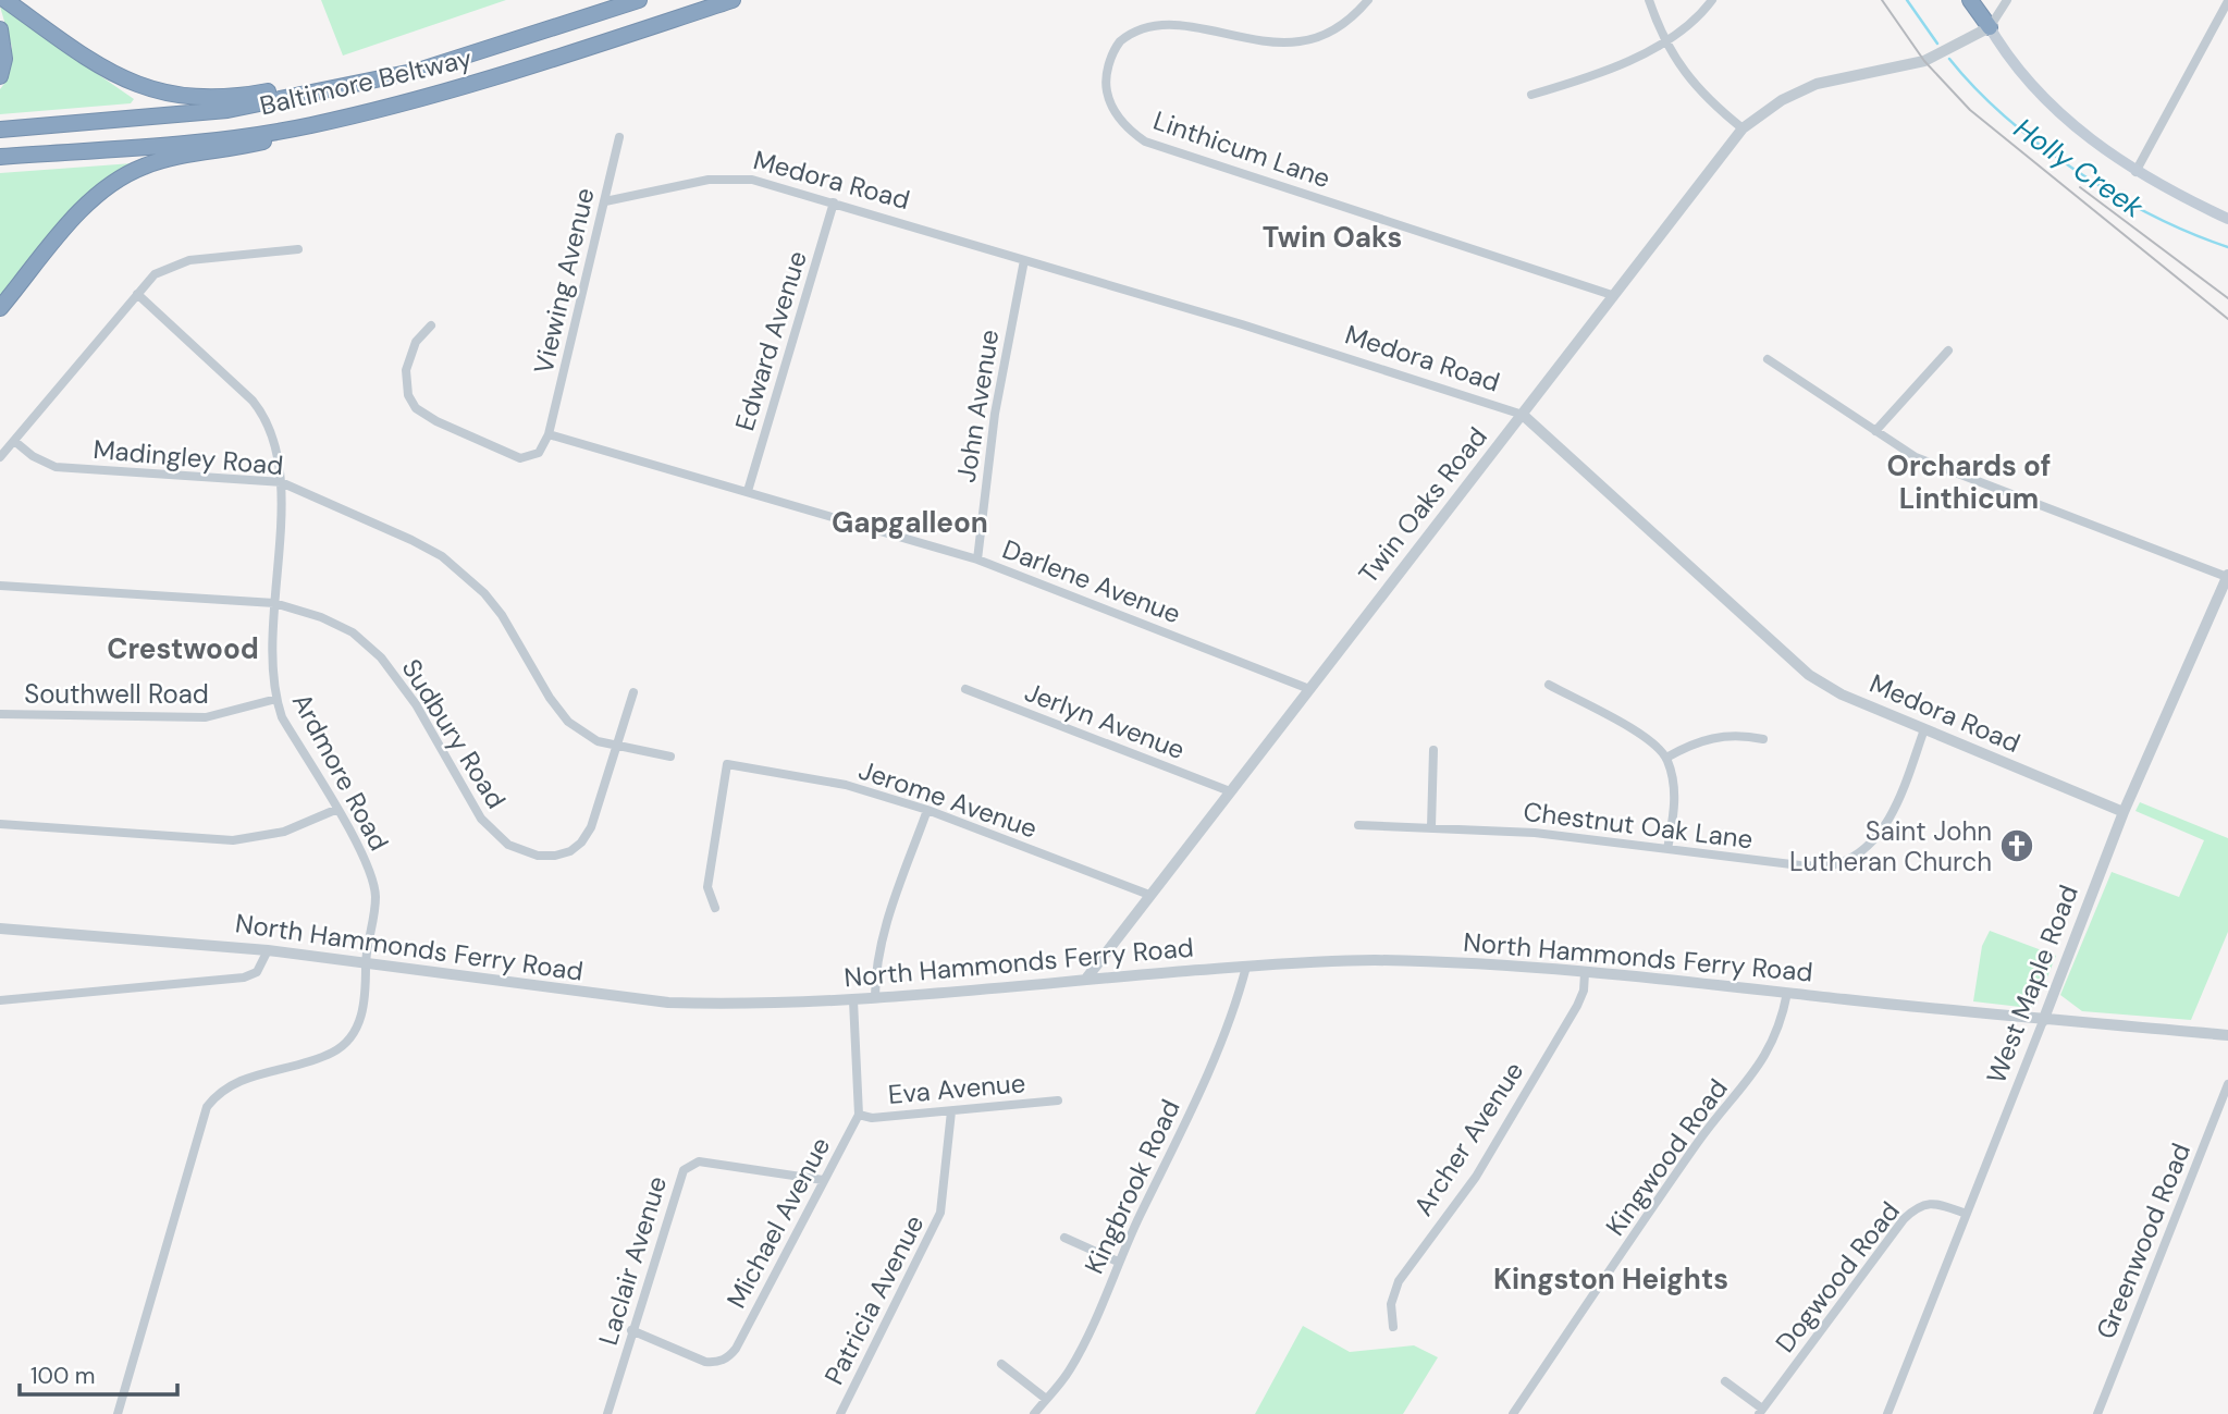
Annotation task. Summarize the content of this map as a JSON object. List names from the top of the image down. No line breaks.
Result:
{"streets":{"highway":["Baltimore Beltway"],"street":["Linthicum Lane","Medora Road","Viewing Avenue","Edward Avenue","John Avenue","Madingley Road","Twin Oaks Road","Darlene Avenue","Southwell Road","Jerlyn Avenue","Sudbury Road","Ardmore Road","Jerome Avenue","Chestnut Oak Lane","North Hammonds Ferry Road","West Maple Road","Eva Avenue","Archer Avenue","Kingwood Road","Kingbrook Road","Michael Avenue","Greenwood Road","Laclair Avenue","Dogwood Road","Patricia Avenue"]},"crossings":[["Linthicum Lane","Twin Oaks Road"],["Medora Road","Viewing Avenue"],["Medora Road","Edward Avenue"],["Medora Road","John Avenue"],["Medora Road","Twin Oaks Road"],["Medora Road","Chestnut Oak Lane"],["Medora Road","West Maple Road"],["Viewing Avenue","Darlene Avenue"],["Edward Avenue","Darlene Avenue"],["John Avenue","Darlene Avenue"],["Madingley Road","Sudbury Road"],["Madingley Road","Ardmore Road"],["Twin Oaks Road","Darlene Avenue"],["Twin Oaks Road","Jerlyn Avenue"],["Twin Oaks Road","Jerome Avenue"],["Twin Oaks Road","North Hammonds Ferry Road"],["Southwell Road","Ardmore Road"],["Sudbury Road","Ardmore Road"],["Ardmore Road","North Hammonds Ferry Road"],["North Hammonds Ferry Road","West Maple Road"],["North Hammonds Ferry Road","Archer Avenue"],["North Hammonds Ferry Road","Kingwood Road"],["North Hammonds Ferry Road","Kingbrook Road"],["North Hammonds Ferry Road","Michael Avenue"],["West Maple Road","Dogwood Road"],["Eva Avenue","Michael Avenue"],["Eva Avenue","Patricia Avenue"],["Michael Avenue","Laclair Avenue"]],"districts":["Twin Oaks","Orchards of Linthicum","Gapgalleon","Crestwood","Kingston Heights"],"water":["Holly Creek"],"places":{"church":["Saint John Lutheran Church"]},"scale_bar":"100 m"}
